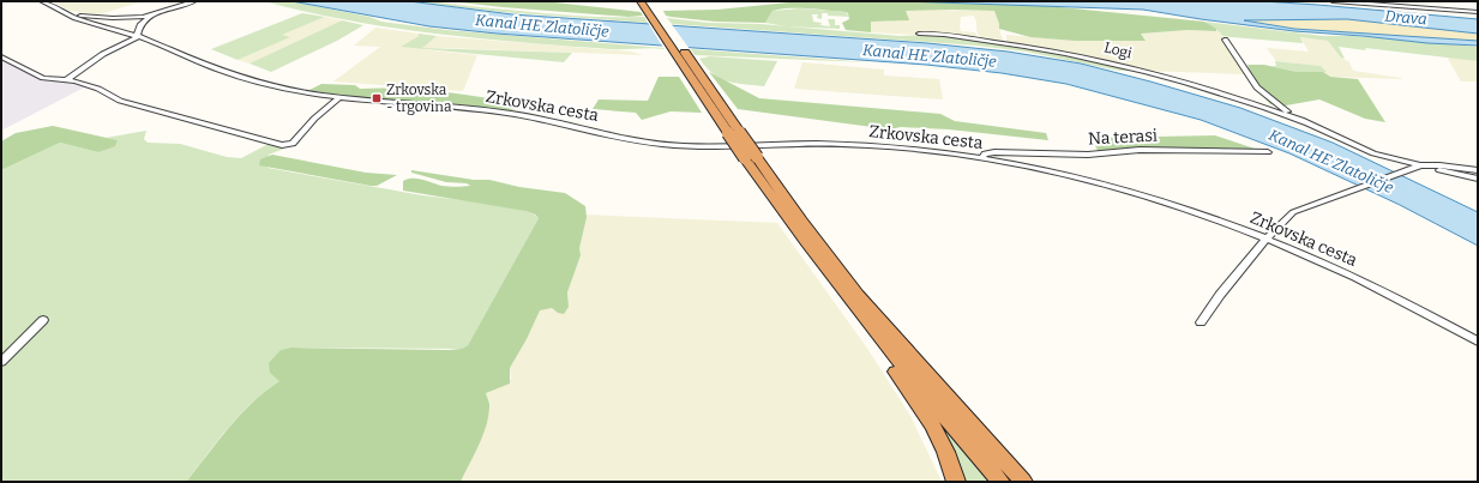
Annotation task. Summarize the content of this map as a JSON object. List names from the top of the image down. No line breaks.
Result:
{"streets":{"street":["Logi","Zrkovska cesta","Na terasi"]},"crossings":[["Zrkovska cesta","Na terasi"]],"water":["Drava","Kanal HE Zlatoličje"],"places":{"transit":["Zrkovska - trgovina"]}}
